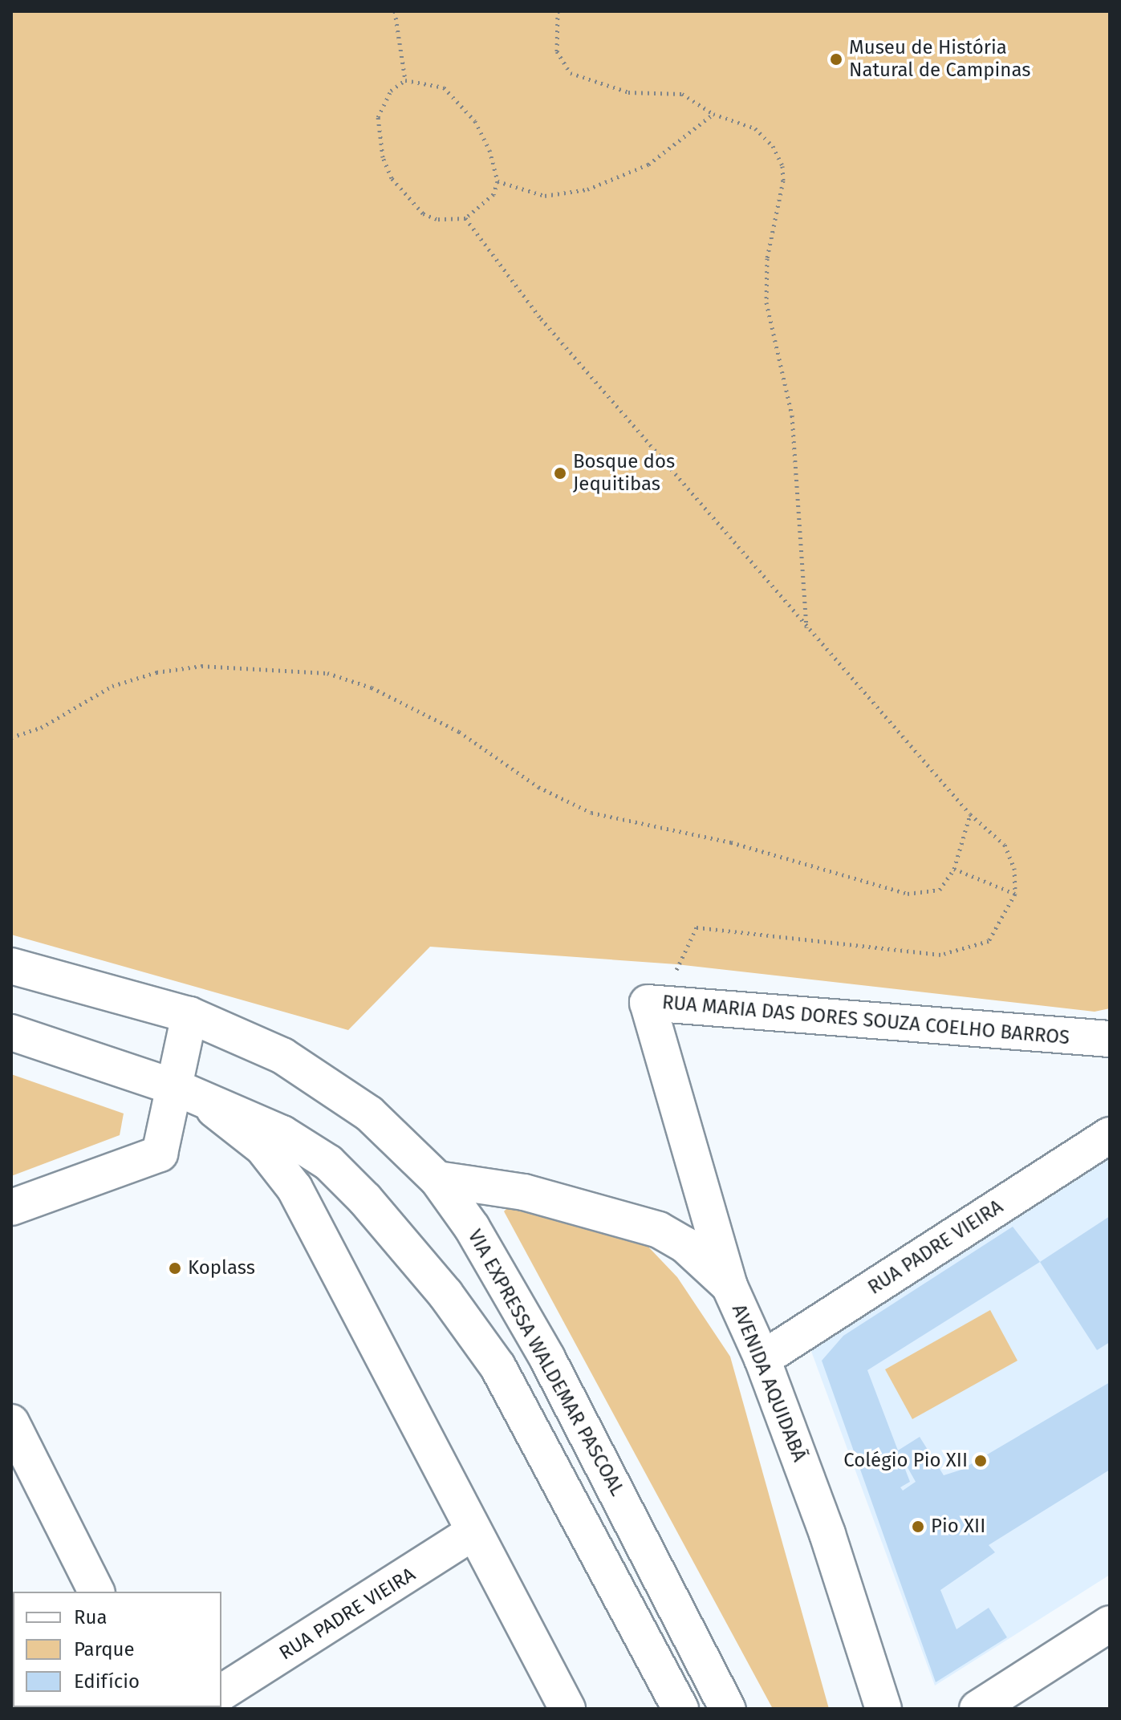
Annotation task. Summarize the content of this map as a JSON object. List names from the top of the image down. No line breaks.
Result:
{"streets":{"main road":["RUA MARIA DAS DORES SOUZA COELHO BARROS","RUA PADRE VIEIRA","VIA EXPRESSA WALDEMAR PASCOAL","AVENIDA AQUIDABÃ"]},"crossings":[["RUA MARIA DAS DORES SOUZA COELHO BARROS","AVENIDA AQUIDABÃ"],["RUA PADRE VIEIRA","AVENIDA AQUIDABÃ"],["VIA EXPRESSA WALDEMAR PASCOAL","AVENIDA AQUIDABÃ"]],"places":["Museu de História Natural de Campinas","Bosque dos Jequitibas","Koplass","Colégio Pio XII","Pio XII"],"legend":["Rua","Parque","Edifício"]}
